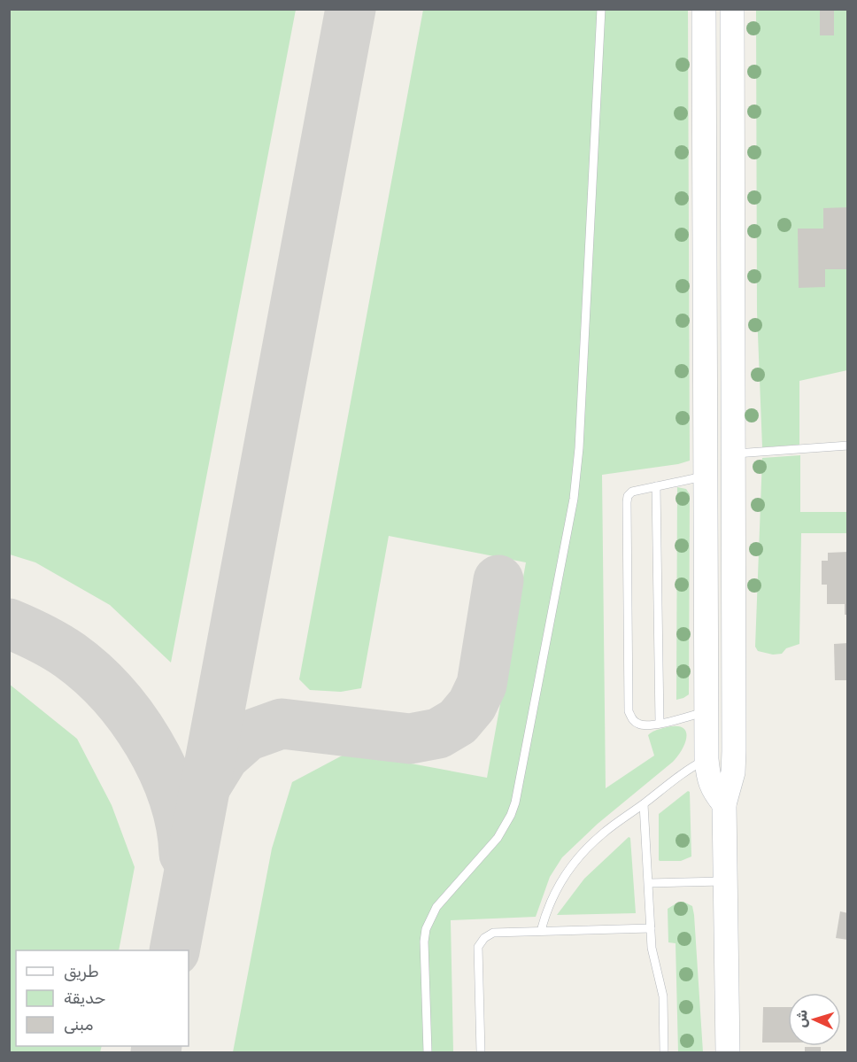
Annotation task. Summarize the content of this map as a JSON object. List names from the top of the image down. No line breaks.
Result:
{"legend":["طريق","حديقة","مبنى"],"north":"left"}
